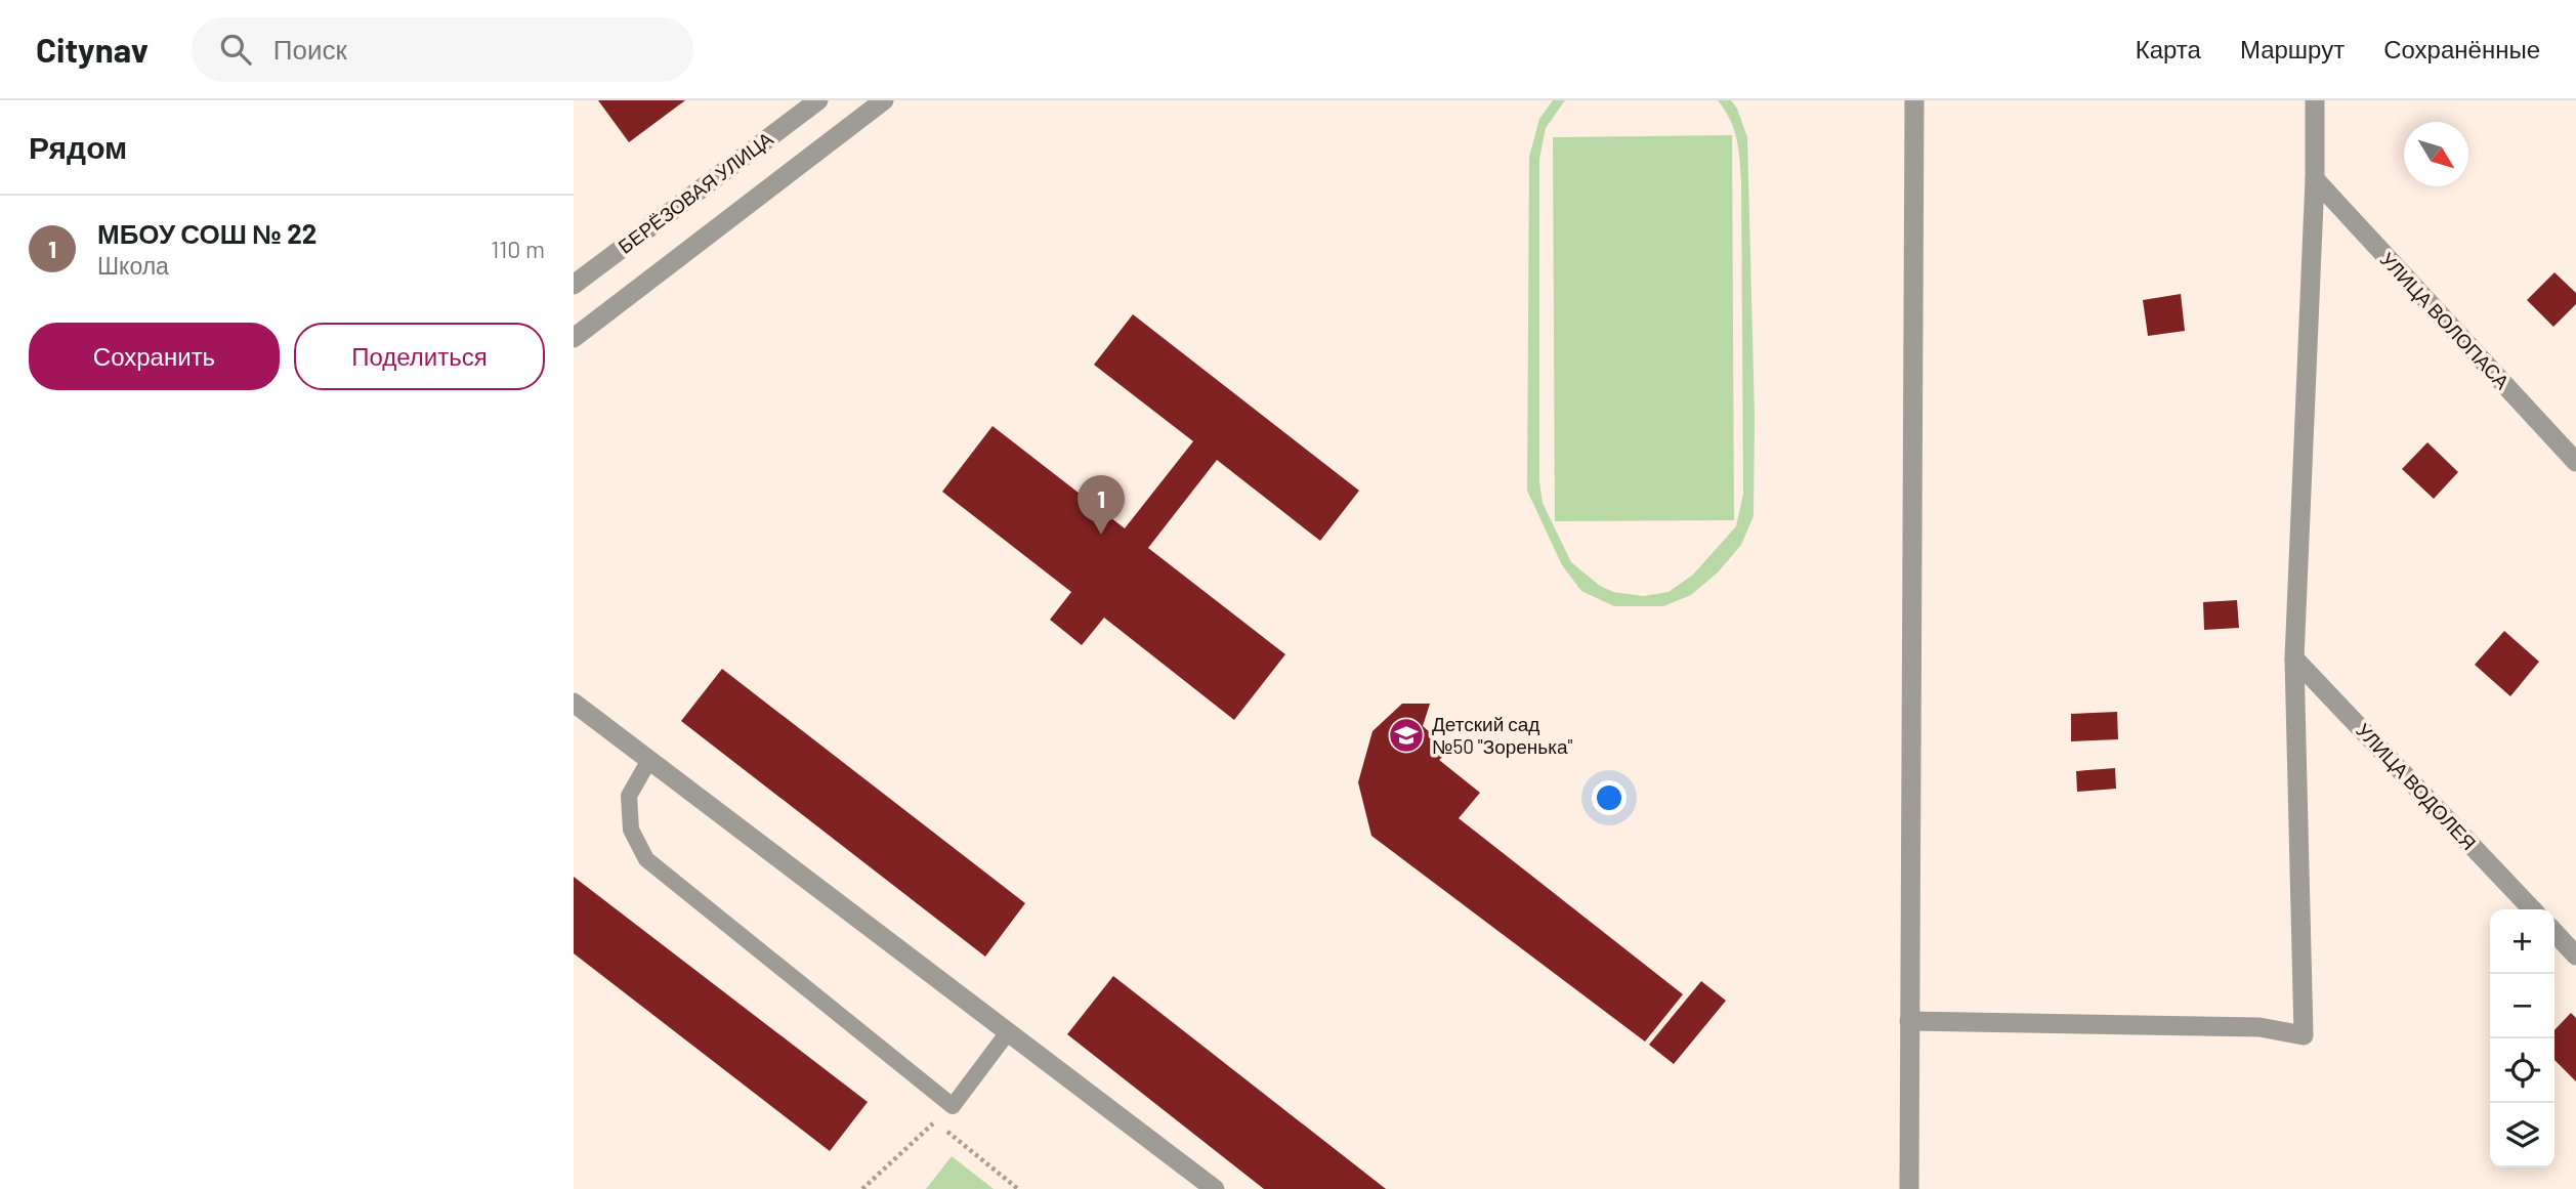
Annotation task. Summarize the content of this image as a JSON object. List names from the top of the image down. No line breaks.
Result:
{"streets":{"street":["БЕРЁЗОВАЯ УЛИЦА","УЛИЦА ВОЛОПАСА","УЛИЦА ВОДОЛЕЯ"]},"places":{"school or university":["Детский сад №50 \"Зоренька\""]},"north":"bottom right","page":{"header":"Citynav","search":"Поиск","nav":["Карта","Маршрут","Сохранённые"],"heading":"Рядом","list":[{"mark":"1","name":"МБОУ СОШ № 22","note":"Школа","value":"110 m"}],"buttons":["Сохранить","Поделиться"],"pins":"1","map_buttons":["+","−"]}}
